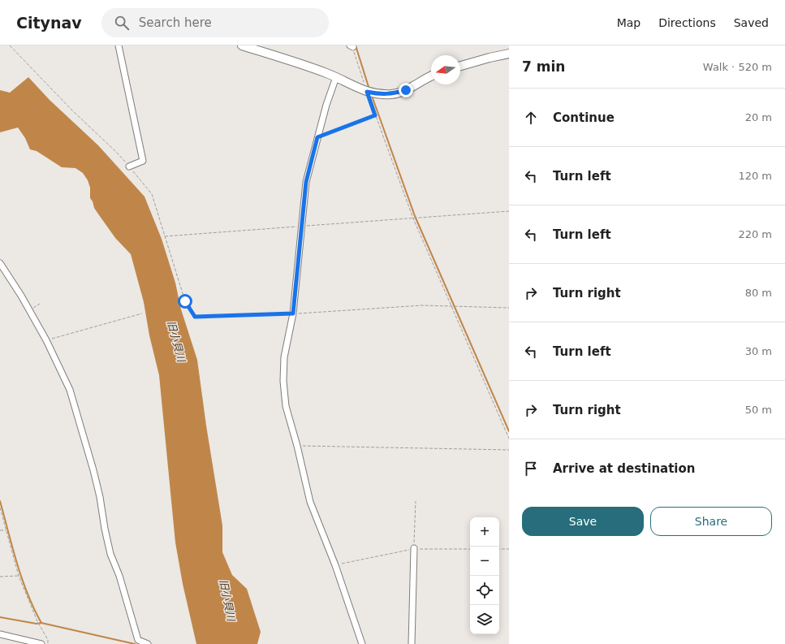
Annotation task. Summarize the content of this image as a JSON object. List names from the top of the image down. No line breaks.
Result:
{"water":["旧小貝川"],"north":"left","page":{"header":"Citynav","search":"Search here","nav":["Map","Directions","Saved"],"heading":["7 min","Walk · 520 m"],"list":[["Continue","20 m"],["Turn left","120 m"],["Turn left","220 m"],["Turn right","80 m"],["Turn left","30 m"],["Turn right","50 m"],"Arrive at destination"],"buttons":["Save","Share"],"map_buttons":["+","−"]}}
